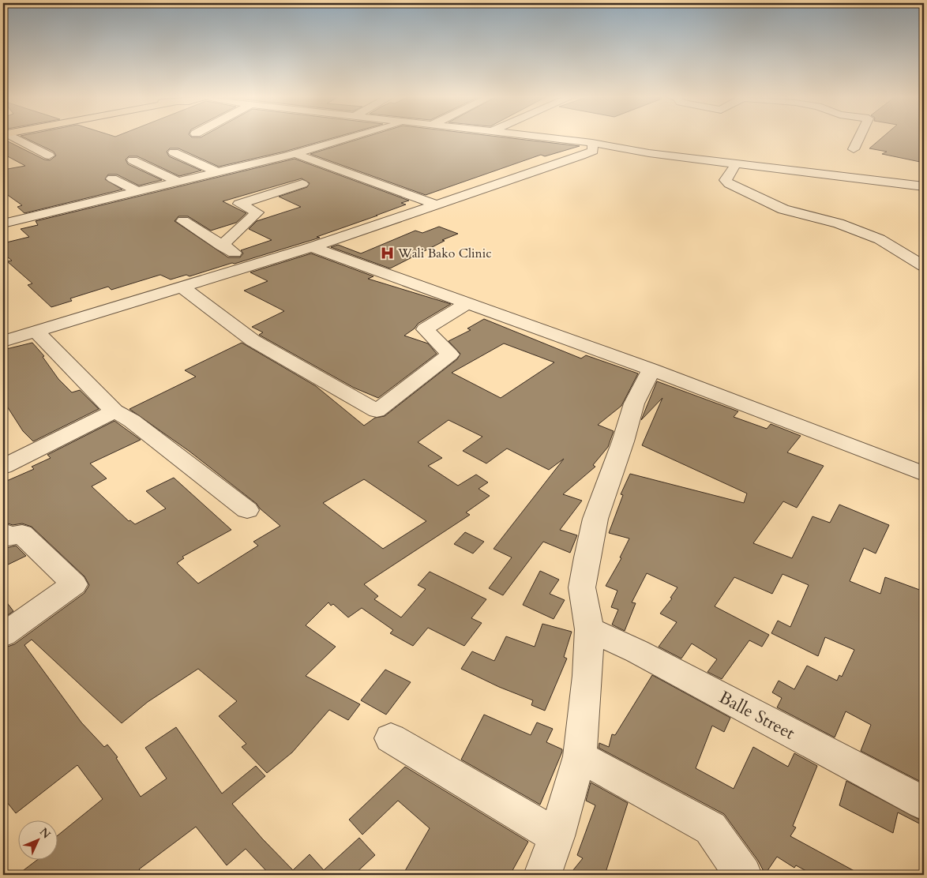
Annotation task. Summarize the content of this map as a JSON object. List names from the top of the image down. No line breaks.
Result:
{"streets":{"street":["Balle Street"]},"places":{"hospital":["Wali Bako Clinic"]},"north":"top right"}
